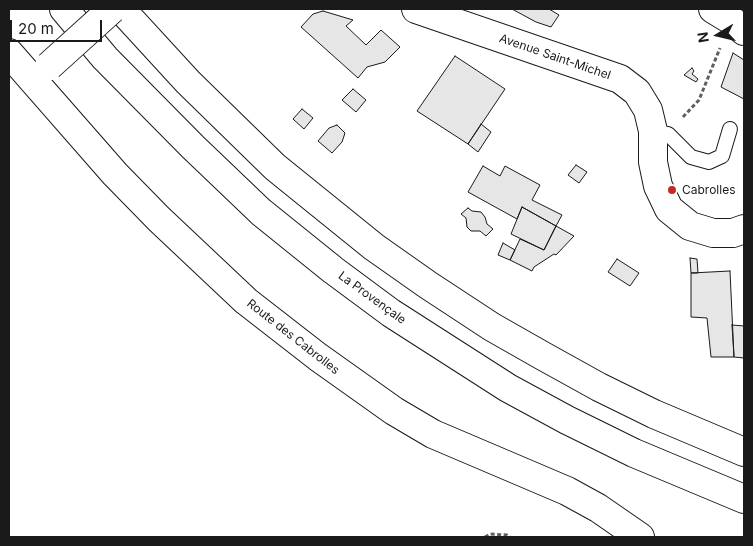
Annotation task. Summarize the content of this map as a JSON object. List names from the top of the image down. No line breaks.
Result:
{"streets":{"main road":["Avenue Saint-Michel","La Provençale","Route des Cabrolles"]},"places":["Cabrolles"],"scale_bar":"20 m","north":"left"}
